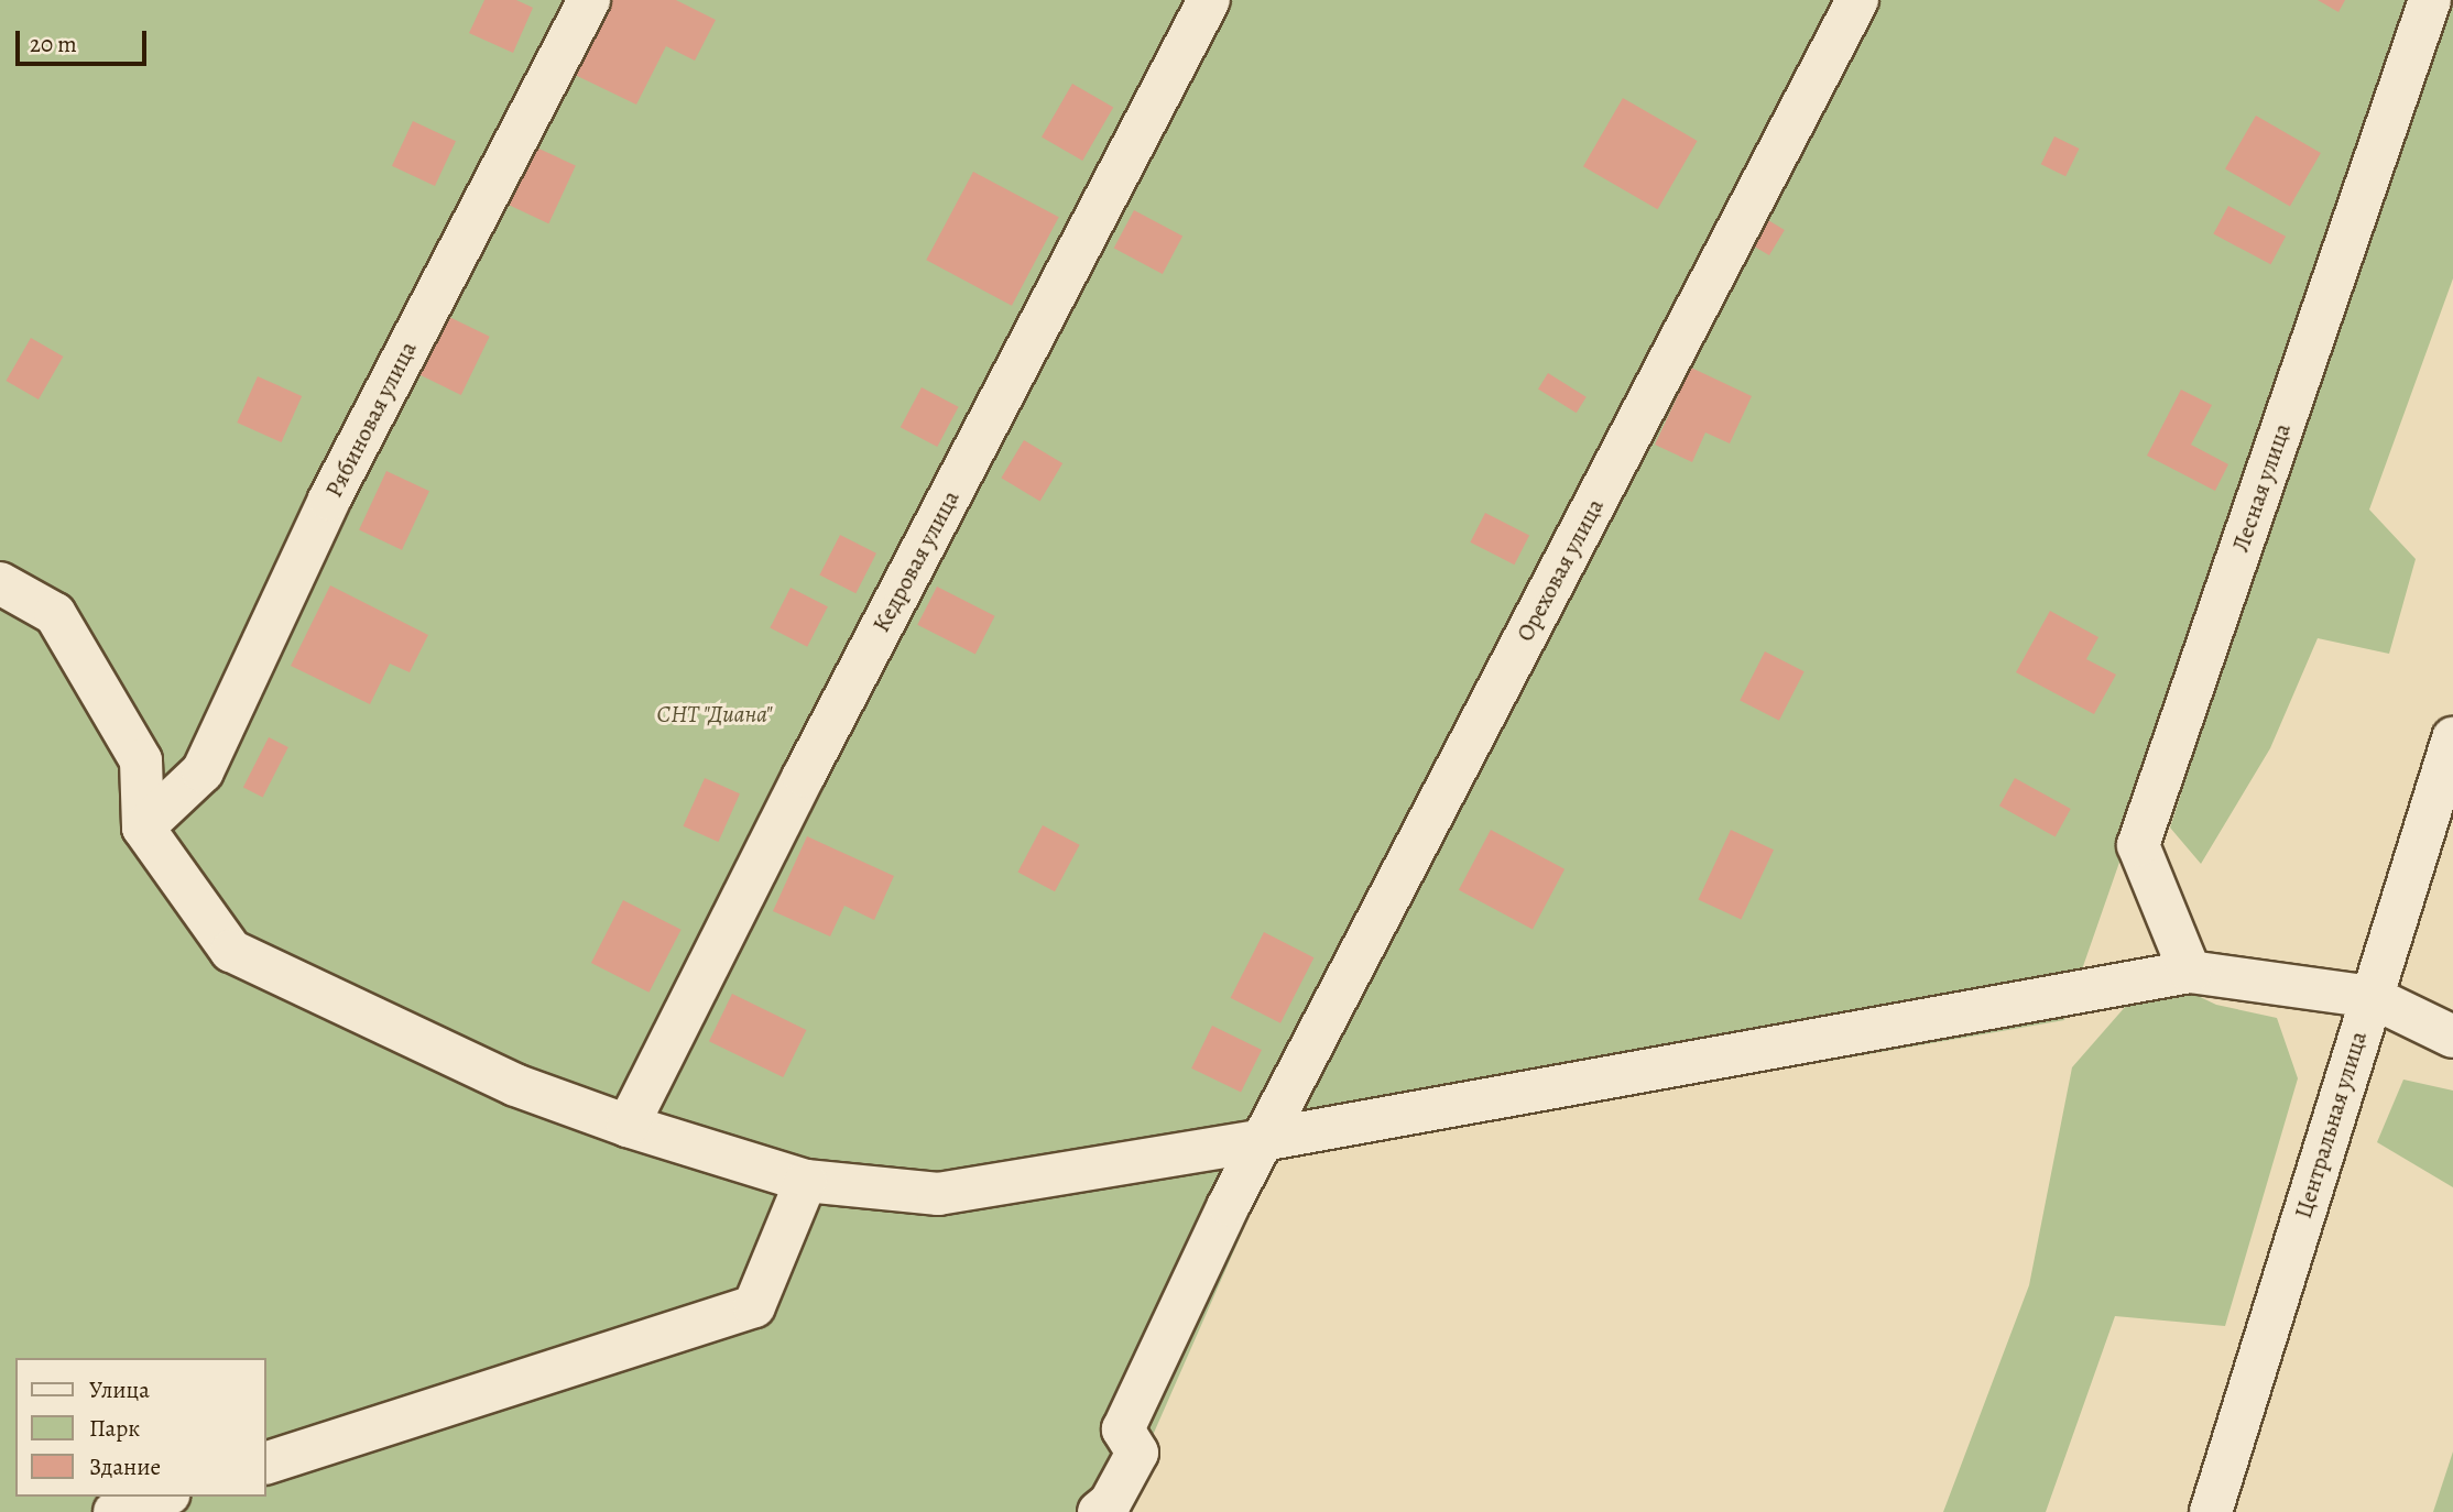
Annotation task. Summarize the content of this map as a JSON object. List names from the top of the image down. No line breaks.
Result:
{"streets":{"street":["Рябиновая улица","Лесная улица","Кедровая улица","Ореховая улица","Центральная улица"]},"parks":["СНТ \"Диана\""],"legend":["Улица","Парк","Здание"],"scale_bar":"20 m"}
